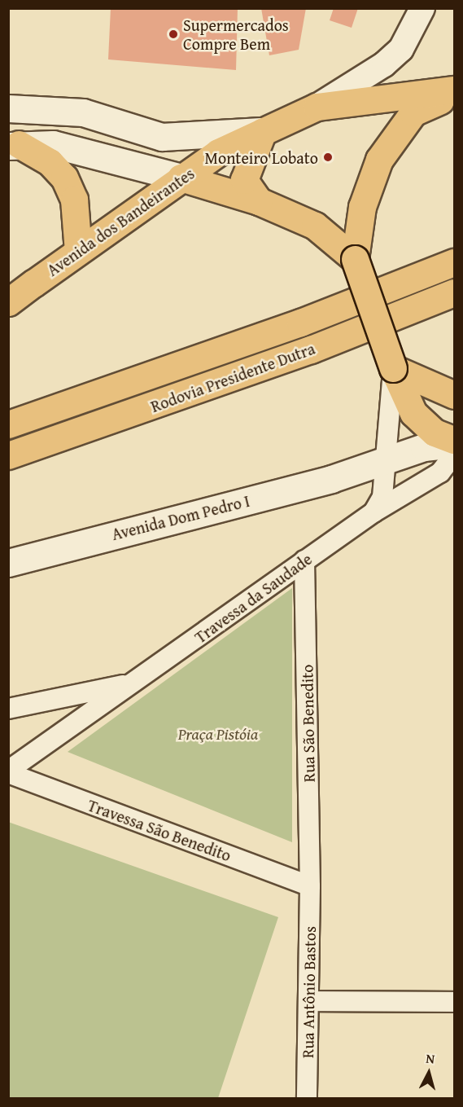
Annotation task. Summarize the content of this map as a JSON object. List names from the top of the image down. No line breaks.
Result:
{"streets":{"main road":["Avenida dos Bandeirantes","Rodovia Presidente Dutra","Avenida Dom Pedro I"],"street":["Travessa da Saudade","Rua São Benedito","Travessa São Benedito","Rua Antônio Bastos"]},"crossings":[["Travessa da Saudade","Rua São Benedito"],["Travessa da Saudade","Travessa São Benedito"],["Rua São Benedito","Travessa São Benedito"],["Rua São Benedito","Rua Antônio Bastos"],["Travessa São Benedito","Rua Antônio Bastos"]],"parks":["Praça Pistóia"],"places":["Supermercados Compre Bem","Monteiro Lobato"],"north":"top"}
